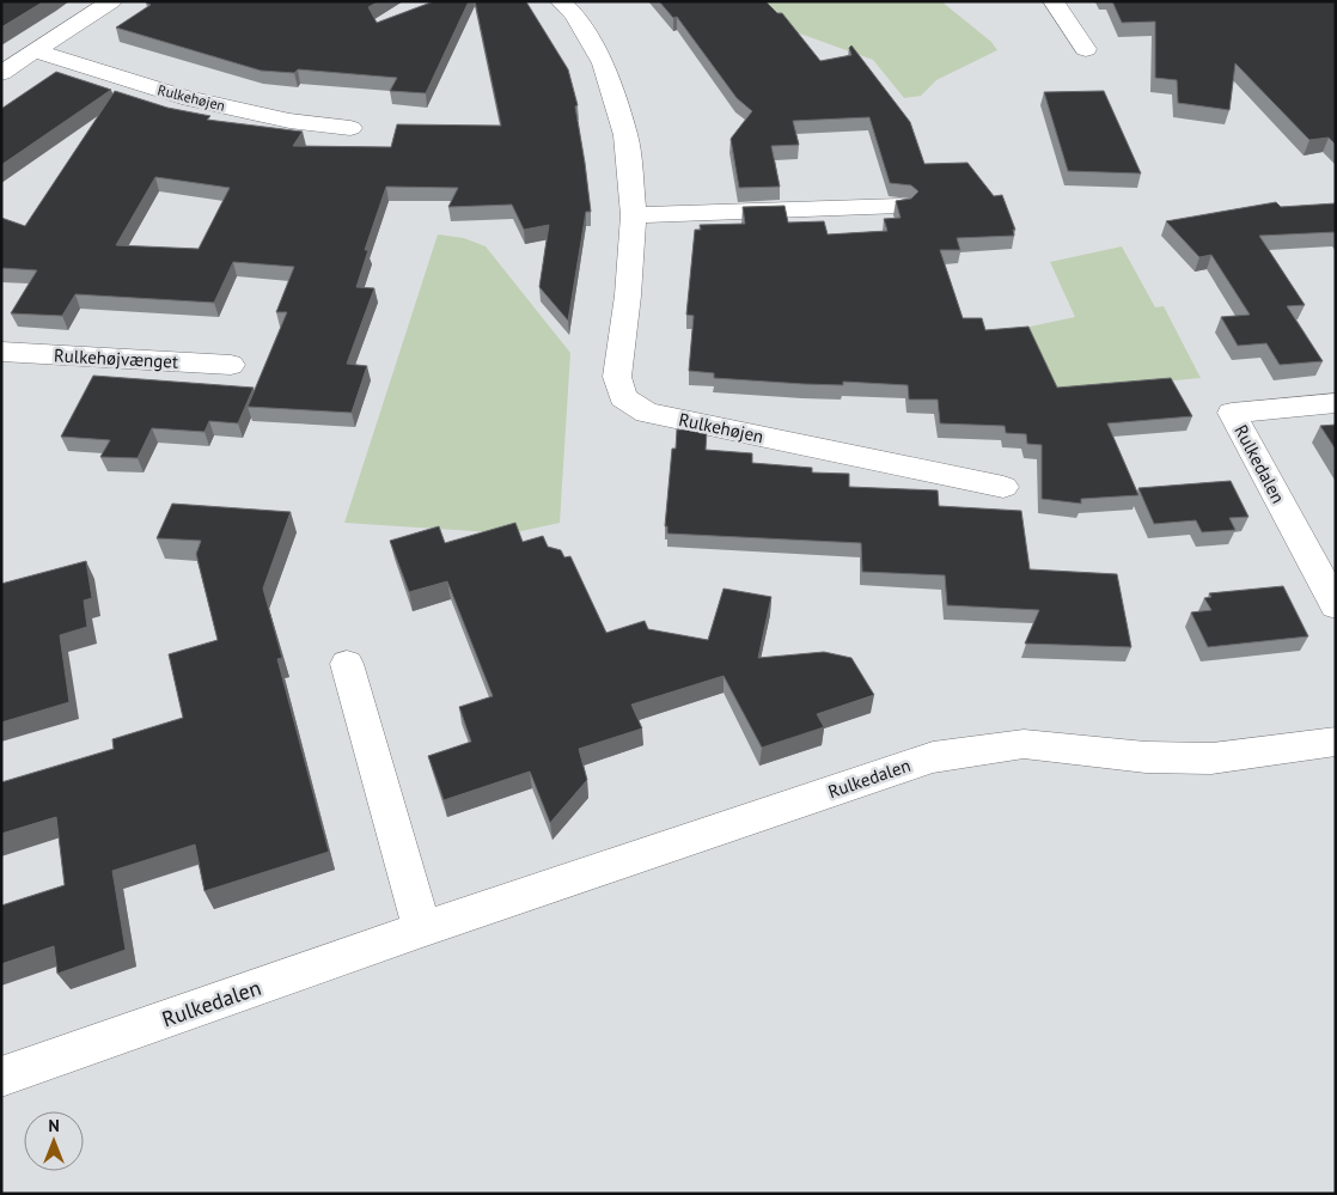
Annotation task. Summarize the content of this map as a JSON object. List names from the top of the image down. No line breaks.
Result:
{"streets":{"street":["Rulkehøjen","Rulkehøjvænget","Rulkedalen"]},"north":"top"}
